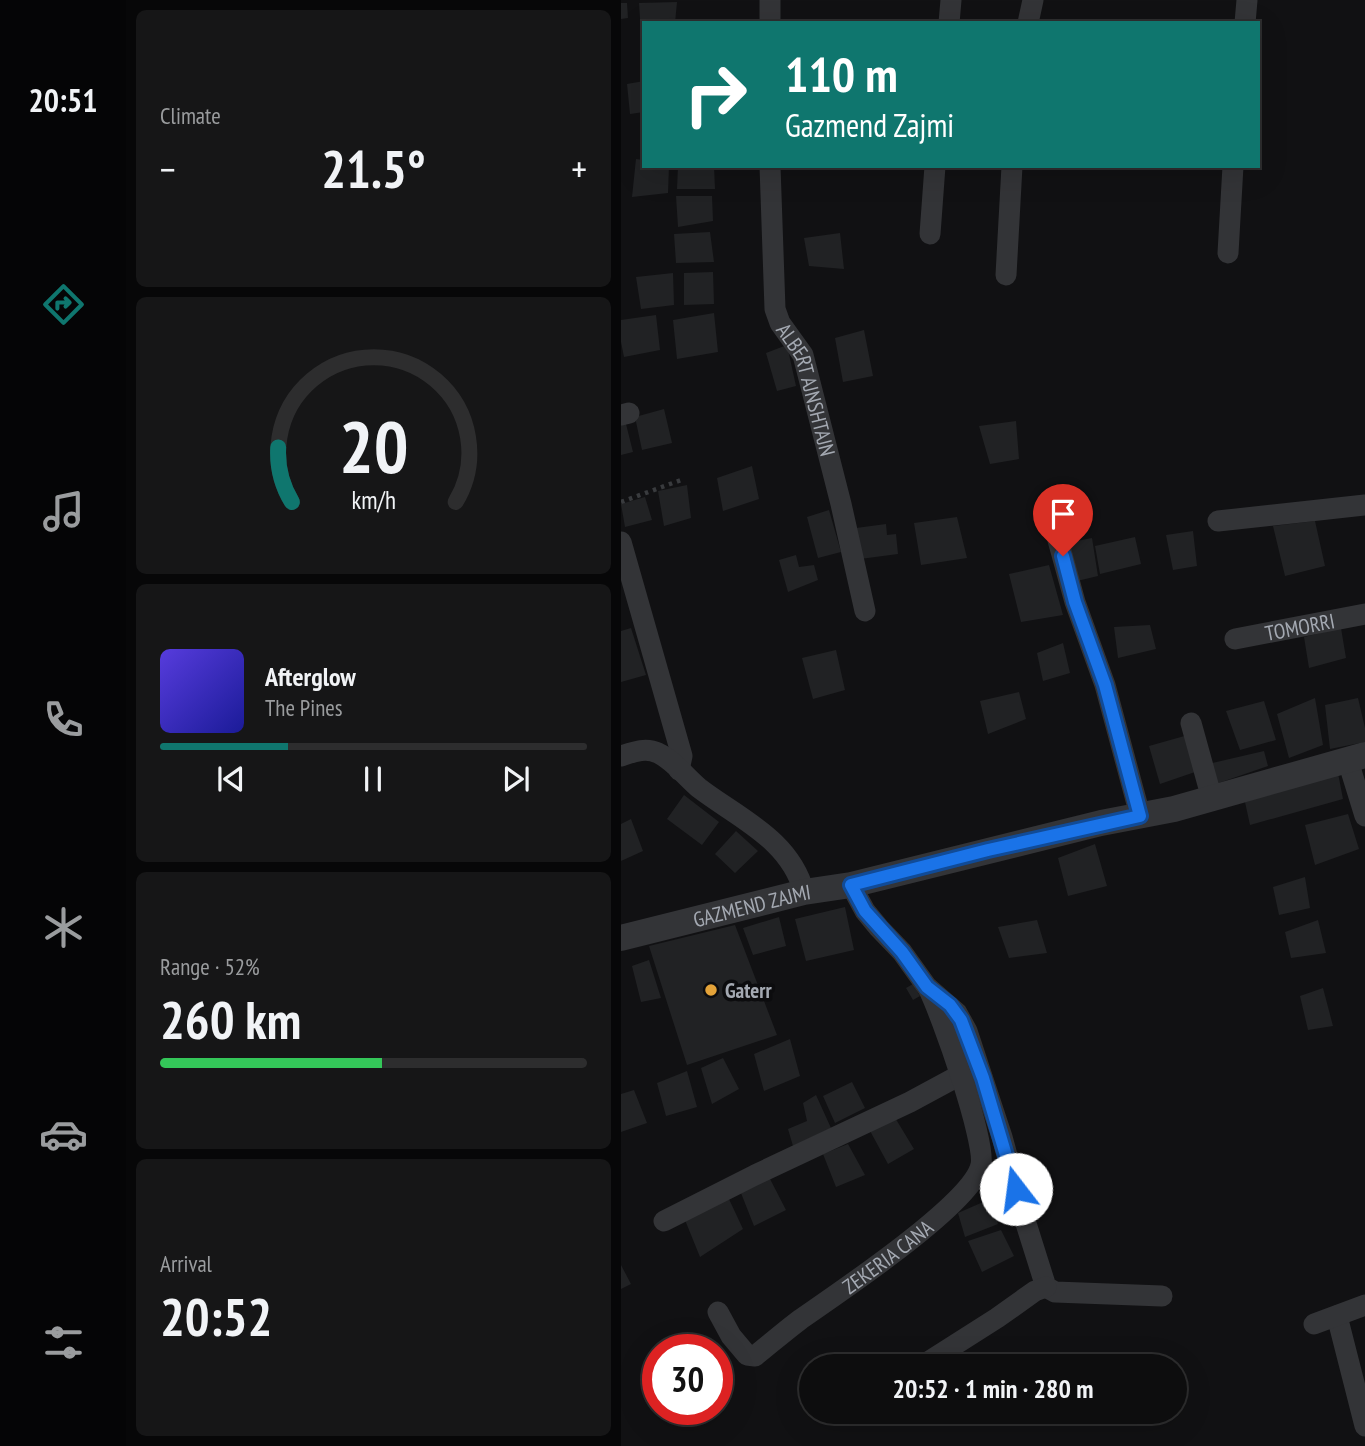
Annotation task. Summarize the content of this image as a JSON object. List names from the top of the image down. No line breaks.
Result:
{"streets":{"street":["ALBERT AJNSHTAJN","TOMORRI","GAZMEND ZAJMI","ZEKERIA CANA"]},"places":["Gaterr"],"page":{"tabs":"20:51","tile":["Climate",["Range · 52%","260 km"],["Arrival","20:52"]],"turn":["110 m","Gazmend Zajmi"],"heat":["−","21.5°","+"],"song":["Afterglow","The Pines"],"limit":"30","trip":"20:52 · 1 min · 280 m","gauge":["20","km/h"]}}
